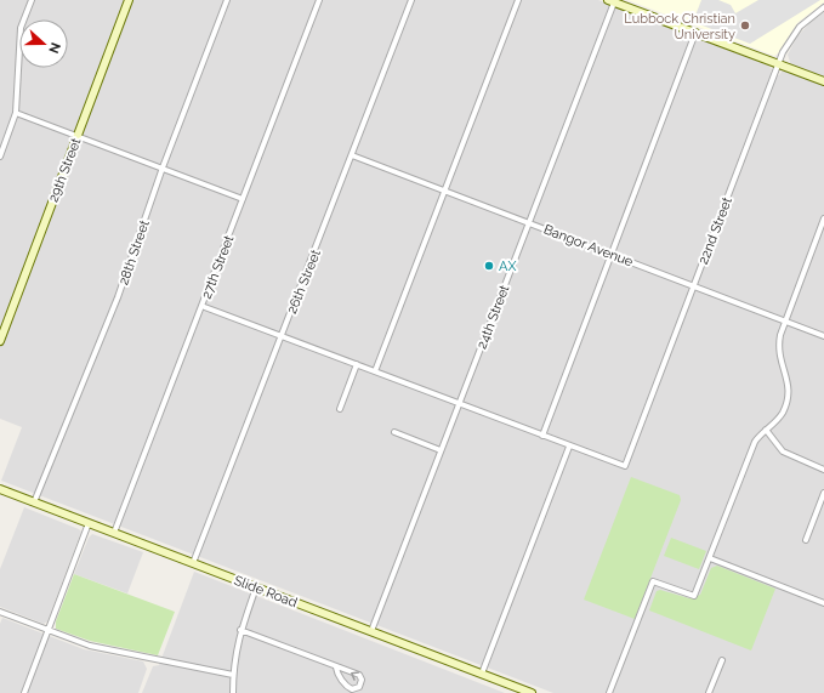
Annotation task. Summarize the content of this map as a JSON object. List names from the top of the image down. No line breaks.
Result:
{"streets":{"street":["29th Street","22nd Street","Bangor Avenue","28th Street","27th Street","26th Street","24th Street","Slide Road"]},"crossings":[["22nd Street","Bangor Avenue"],["Bangor Avenue","26th Street"],["Bangor Avenue","24th Street"],["28th Street","Slide Road"],["27th Street","Slide Road"],["26th Street","Slide Road"],["24th Street","Slide Road"]],"places":["Lubbock Christian University","AX"],"north":"right"}
